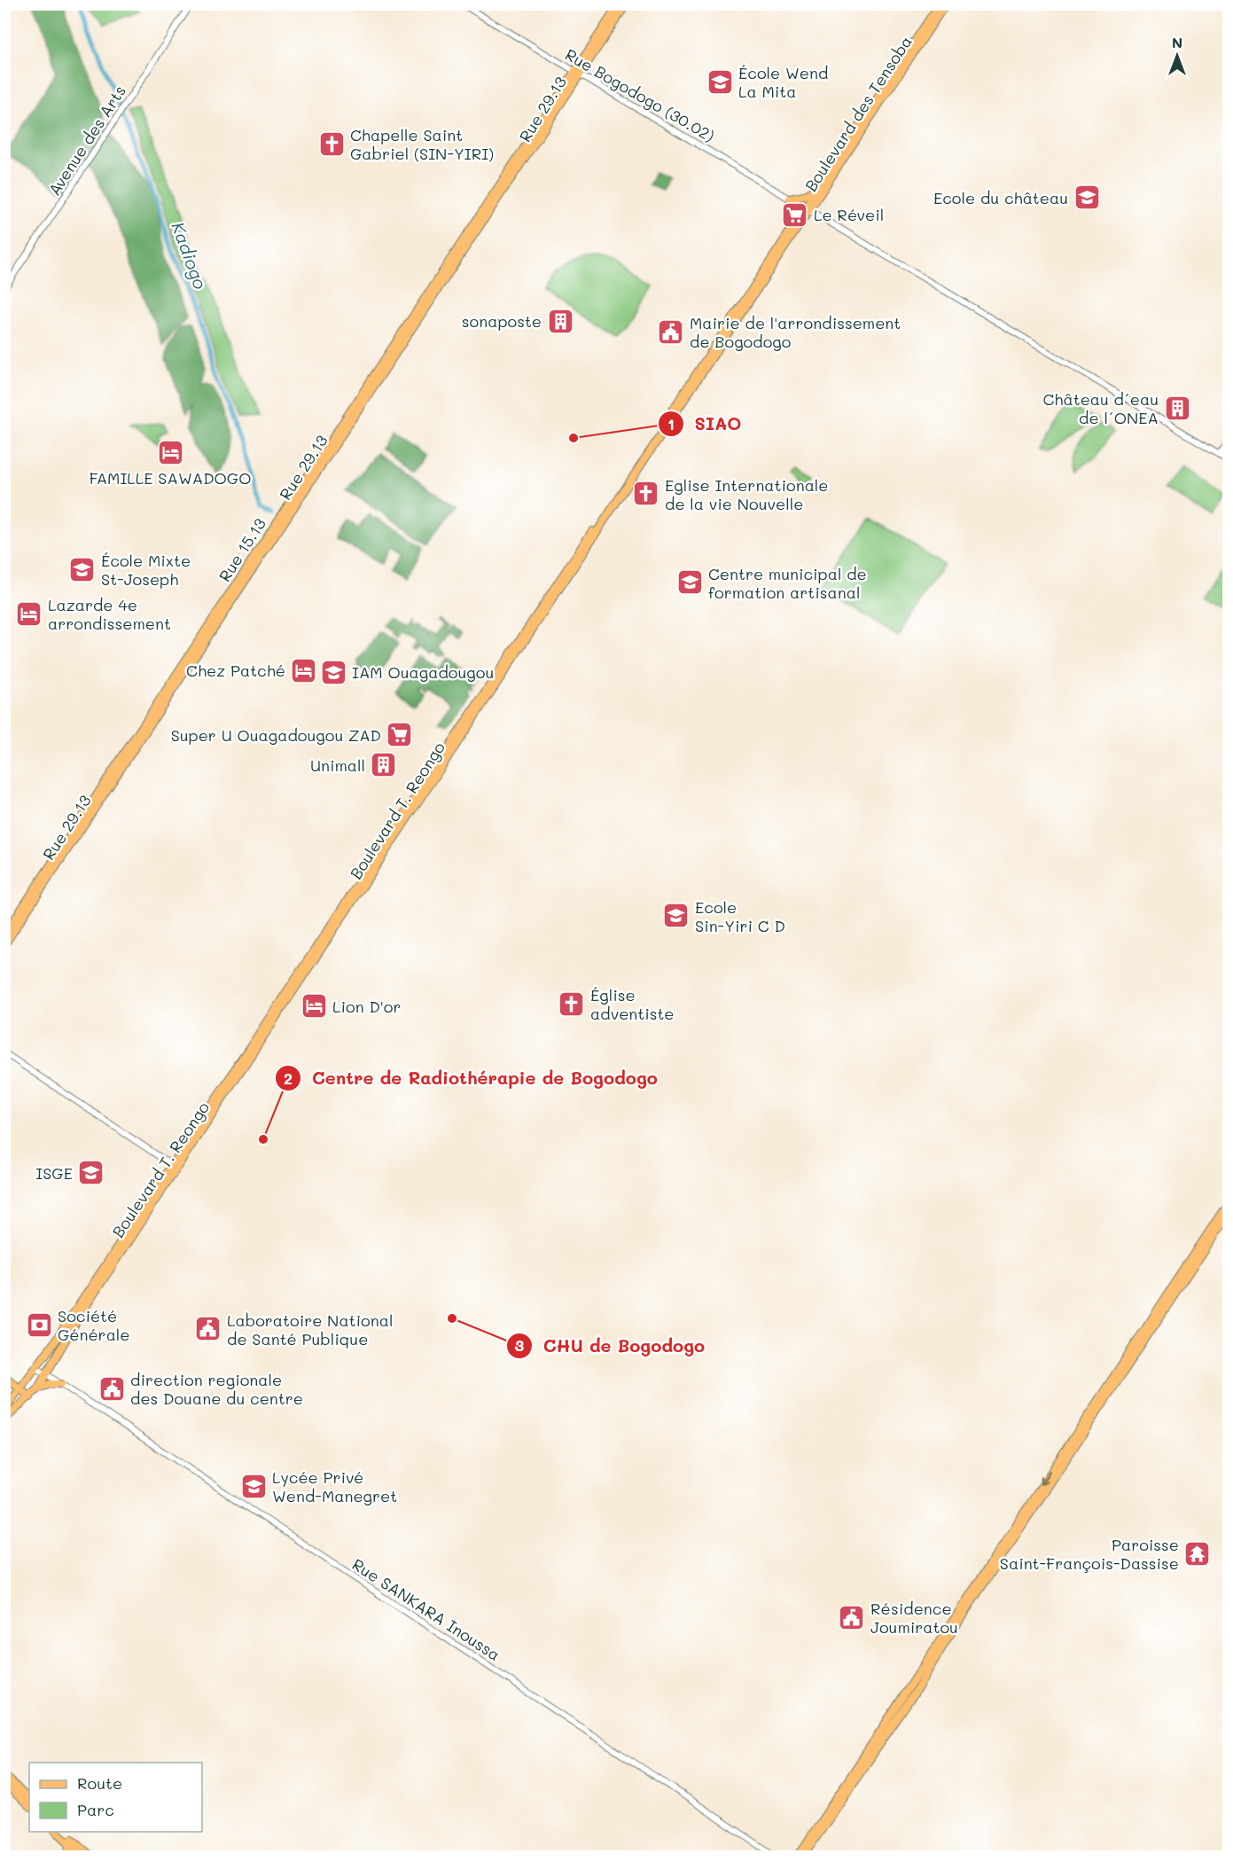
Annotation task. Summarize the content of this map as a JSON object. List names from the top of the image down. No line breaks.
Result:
{"streets":{"main road":["Rue 29.13","Boulevard des Tensoba","Rue 15.13","Boulevard T. Reongo"],"street":["Rue Bogodogo (30.02)","Avenue des Arts","Rue SANKARA Inoussa"]},"crossings":[["Rue Bogodogo (30.02)","Rue 29.13"],["Rue Bogodogo (30.02)","Boulevard des Tensoba"],["Rue Bogodogo (30.02)","Rue 15.13"],["Rue Bogodogo (30.02)","Boulevard T. Reongo"],["Rue 29.13","Rue 15.13"],["Boulevard des Tensoba","Boulevard T. Reongo"],["Boulevard T. Reongo","Rue SANKARA Inoussa"]],"water":["Kadiogo"],"places":{"school or university":["École Wend La Mita","Ecole du château","École Mixte St-Joseph","Centre municipal de formation artisanal","IAM Ouagadougou","Ecole Sin-Yiri C D","ISGE","Lycée Privé Wend-Manegret"],"church":["Chapelle Saint Gabriel (SIN-YIRI)","Eglise Internationale de la vie Nouvelle","Église adventiste"],"supermarket":["Le Réveil","Super U Ouagadougou ZAD"],"building":["sonaposte","Château d´eau de l´ONEA","Unimall"],"public building":["Mairie de l'arrondissement de Bogodogo","Laboratoire National de Santé Publique","direction regionale des Douane du centre","Résidence Joumiratou"],"other":["SIAO","Centre de Radiothérapie de Bogodogo","CHU de Bogodogo"],"hotel":["FAMILLE SAWADOGO","Lazarde 4e arrondissement","Chez Patché","Lion D'or"],"bank":["Société Générale"],"temple":["Paroisse Saint-François-Dassise"]},"legend":["Route","Parc"],"north":"top"}
